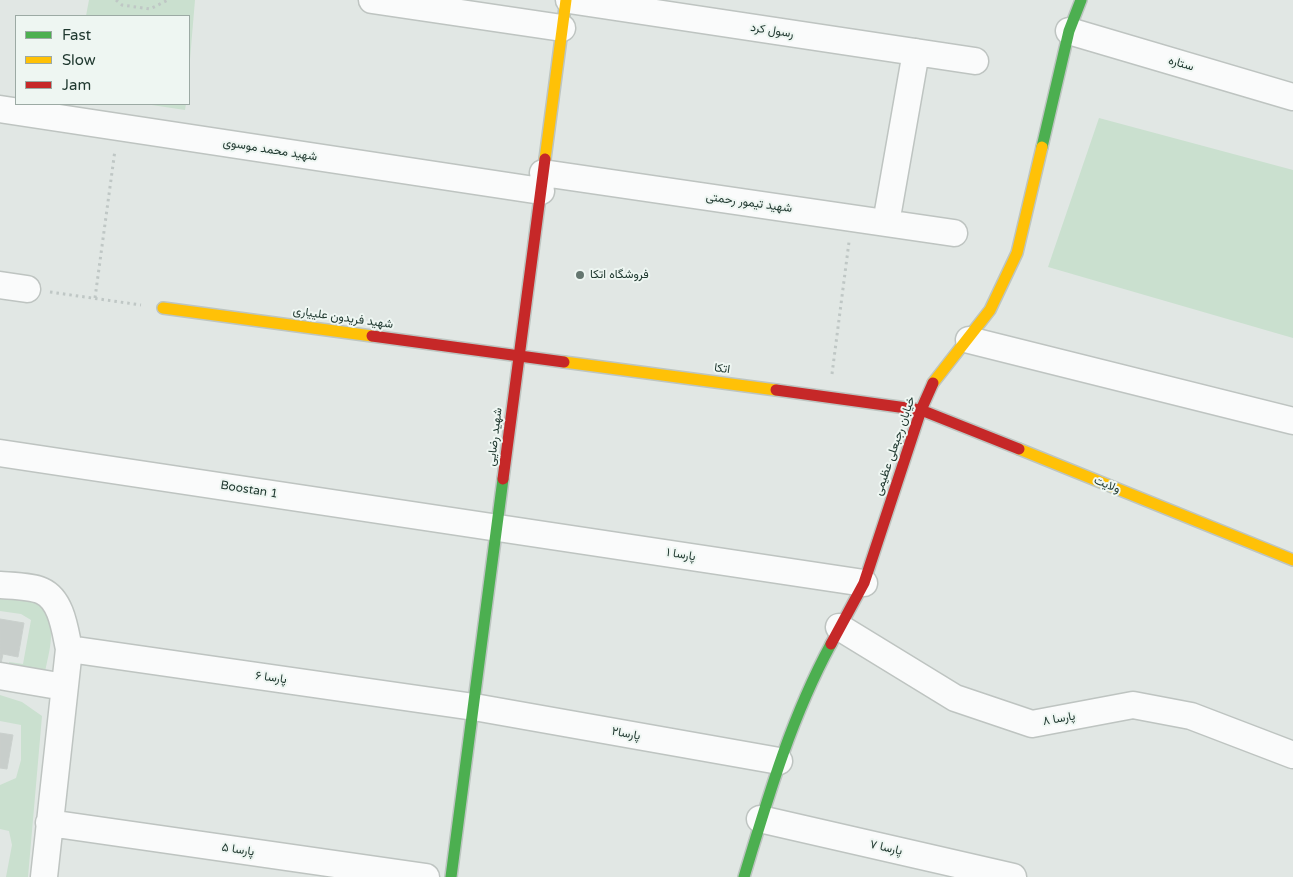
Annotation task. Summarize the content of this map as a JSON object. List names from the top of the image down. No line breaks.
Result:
{"streets":{"street":["رسول کرد","ستاره","شهید محمد موسوی","شهید تیمور رحمتی","شهید فریدون علییاری","اتکا","شهید رضایی","خیابان رجبعلی عظیمی","ولایت","Boostan 1","پارسا ۱","پارسا ۶","پارسا ۸","پارسا۲","پارسا ۷","پارسا ۵"]},"crossings":[["رسول کرد","شهید رضایی"],["ستاره","خیابان رجبعلی عظیمی"],["شهید محمد موسوی","شهید تیمور رحمتی"],["شهید محمد موسوی","شهید رضایی"],["شهید تیمور رحمتی","شهید رضایی"],["شهید فریدون علییاری","اتکا"],["شهید فریدون علییاری","شهید رضایی"],["اتکا","شهید رضایی"],["اتکا","خیابان رجبعلی عظیمی"],["اتکا","ولایت"],["شهید رضایی","Boostan 1"],["شهید رضایی","پارسا ۱"],["شهید رضایی","پارسا ۶"],["شهید رضایی","پارسا۲"],["خیابان رجبعلی عظیمی","ولایت"],["خیابان رجبعلی عظیمی","پارسا ۱"],["خیابان رجبعلی عظیمی","پارسا ۸"],["خیابان رجبعلی عظیمی","پارسا۲"],["خیابان رجبعلی عظیمی","پارسا ۷"],["Boostan 1","پارسا ۱"],["پارسا ۶","پارسا۲"]],"places":["فروشگاه اتکا"],"legend":["Fast","Slow","Jam"]}
